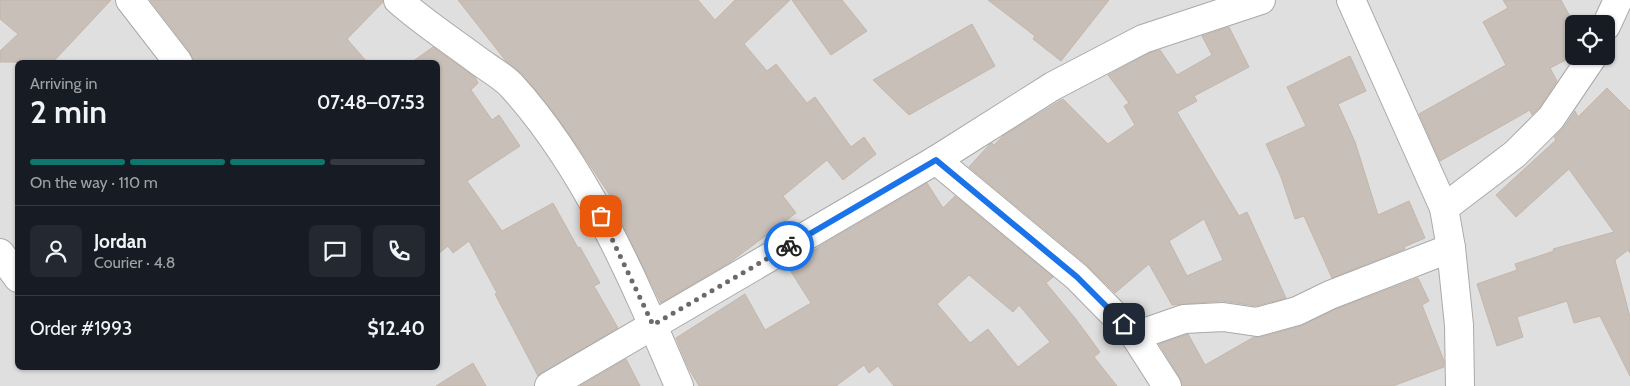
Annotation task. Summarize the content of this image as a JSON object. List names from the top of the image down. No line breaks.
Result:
{"page":{"heading":["2 min","Arriving in","07:48–07:53"],"panel":["Jordan","Courier · 4.8","Order #1993","$12.40"],"bar":"On the way · 110 m"}}
